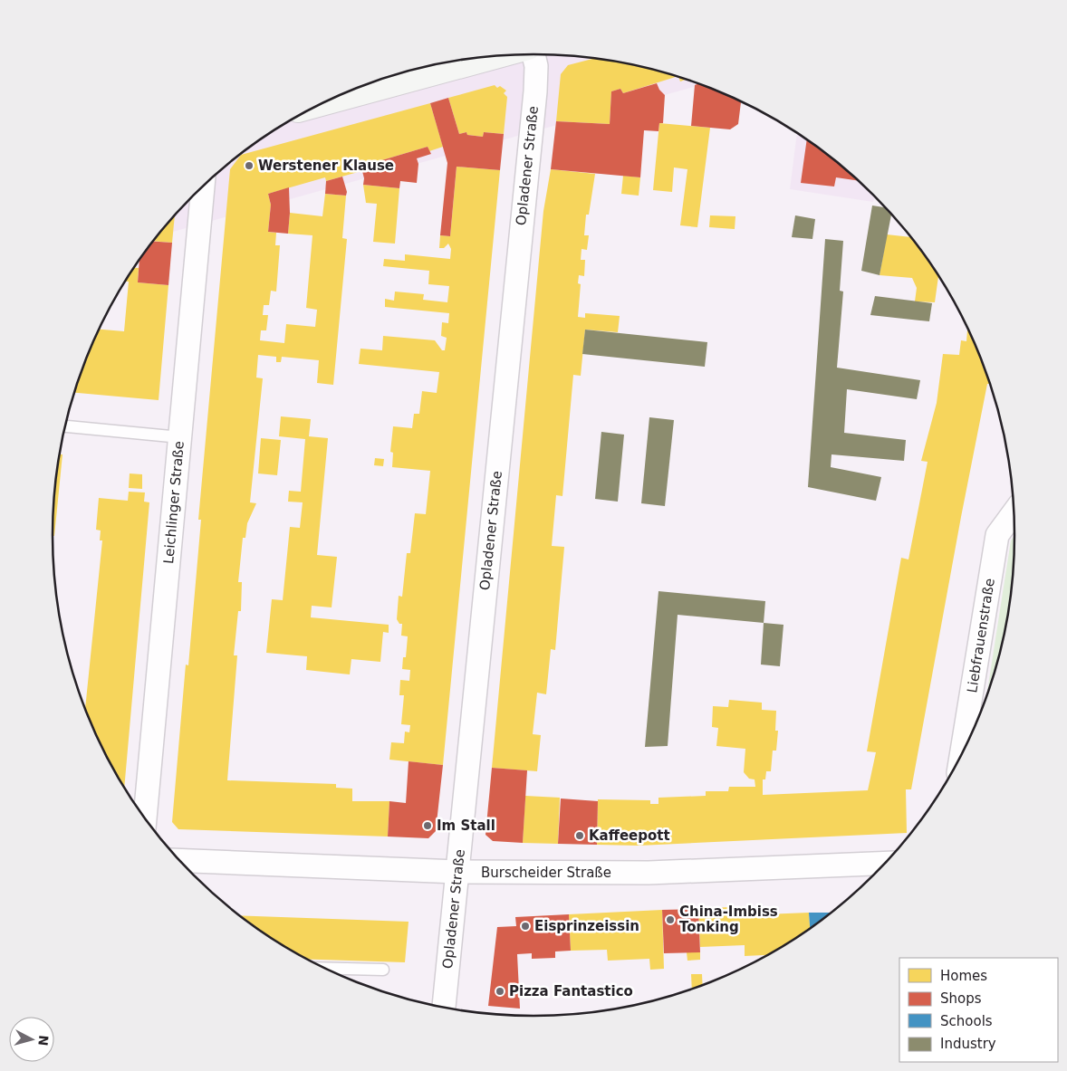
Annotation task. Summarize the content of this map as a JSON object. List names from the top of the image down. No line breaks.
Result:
{"streets":{"street":["Opladener Straße","Leichlinger Straße","Liebfrauenstraße","Burscheider Straße"]},"crossings":[["Opladener Straße","Burscheider Straße"]],"places":["Werstener Klause","Im Stall","Kaffeepott","China-Imbiss Tonking","Eisprinzeissin","Pizza Fantastico"],"legend":["Homes","Shops","Schools","Industry"],"north":"right"}
